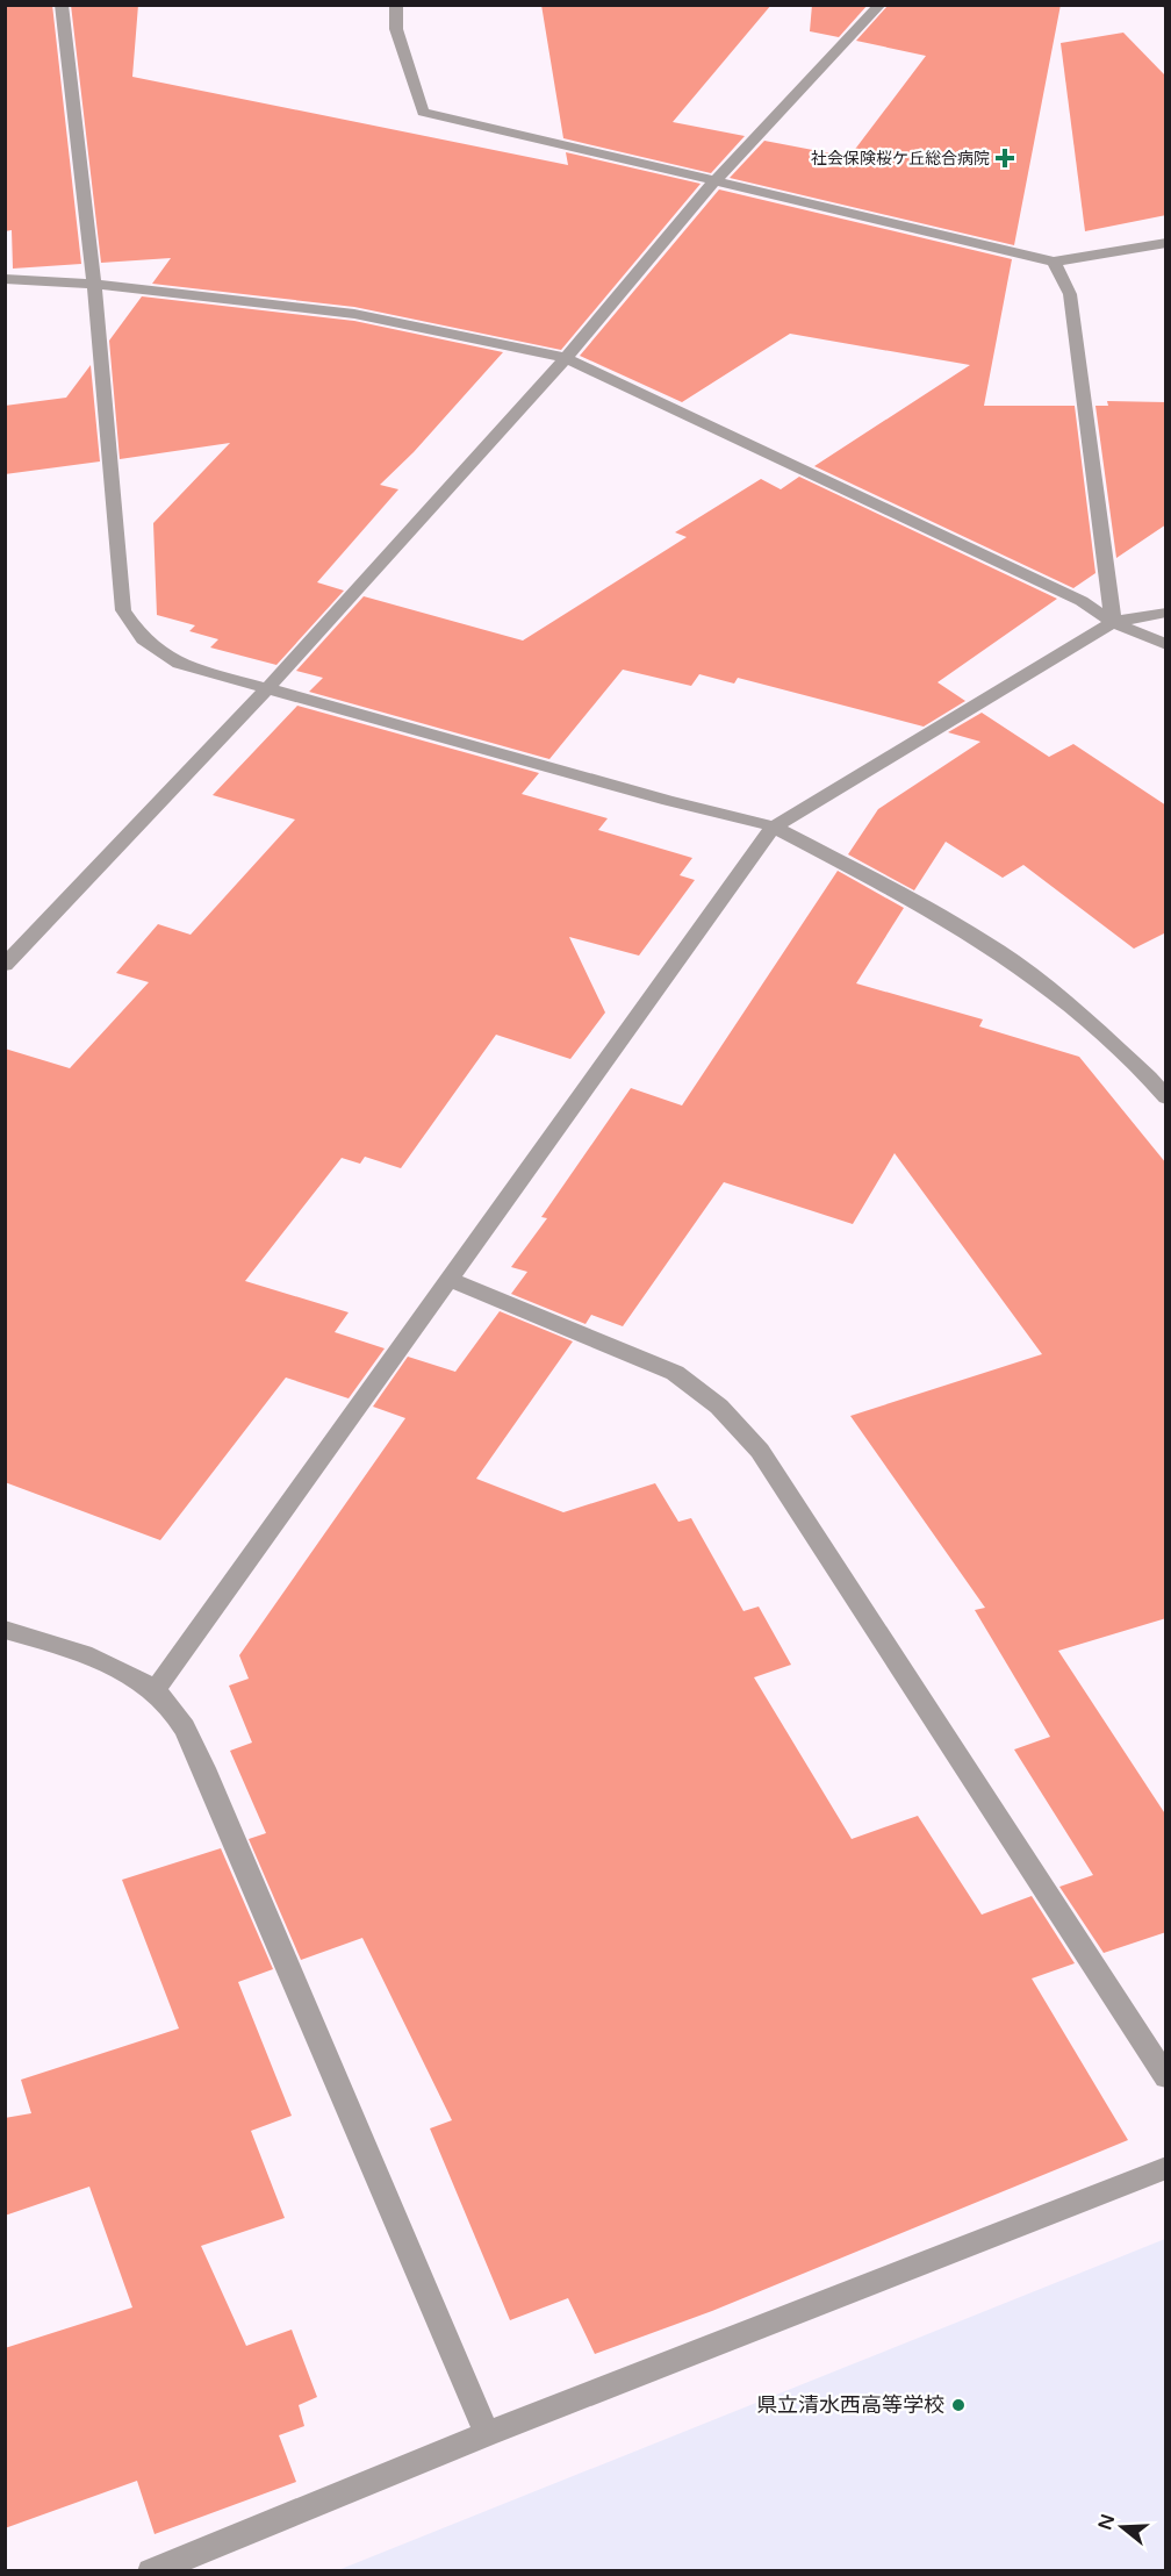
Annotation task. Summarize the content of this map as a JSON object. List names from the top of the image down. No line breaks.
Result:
{"places":{"health":["社会保険桜ケ丘総合病院"],"other":["県立清水西高等学校"]},"north":"left"}
